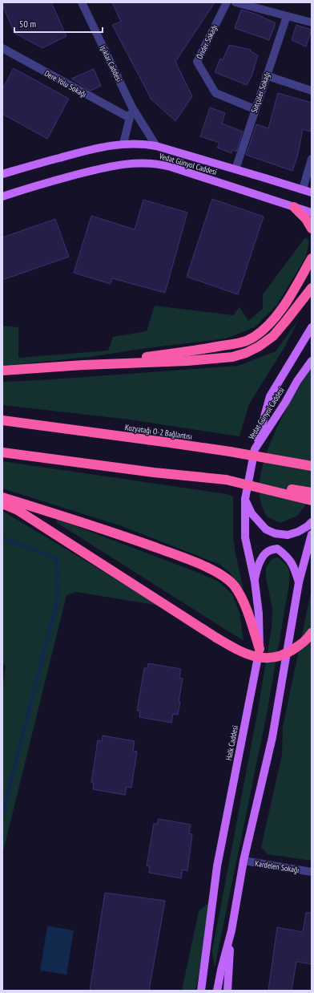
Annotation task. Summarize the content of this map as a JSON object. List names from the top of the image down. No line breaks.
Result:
{"streets":{"highway":["Kozyatağı O-2 Bağlantısı"],"main road":["Vedat Günyol Caddesi","Halk Caddesi"],"street":["Önder Sokağı","Işıklar Caddesi","Dere Yolu Sokağı","Sütçüler Sokağı","Kardelen Sokağı"]},"crossings":[["Önder Sokağı","Sütçüler Sokağı"],["Işıklar Caddesi","Vedat Günyol Caddesi"],["Sütçüler Sokağı","Vedat Günyol Caddesi"],["Vedat Günyol Caddesi","Halk Caddesi"]],"scale_bar":"50 m"}
